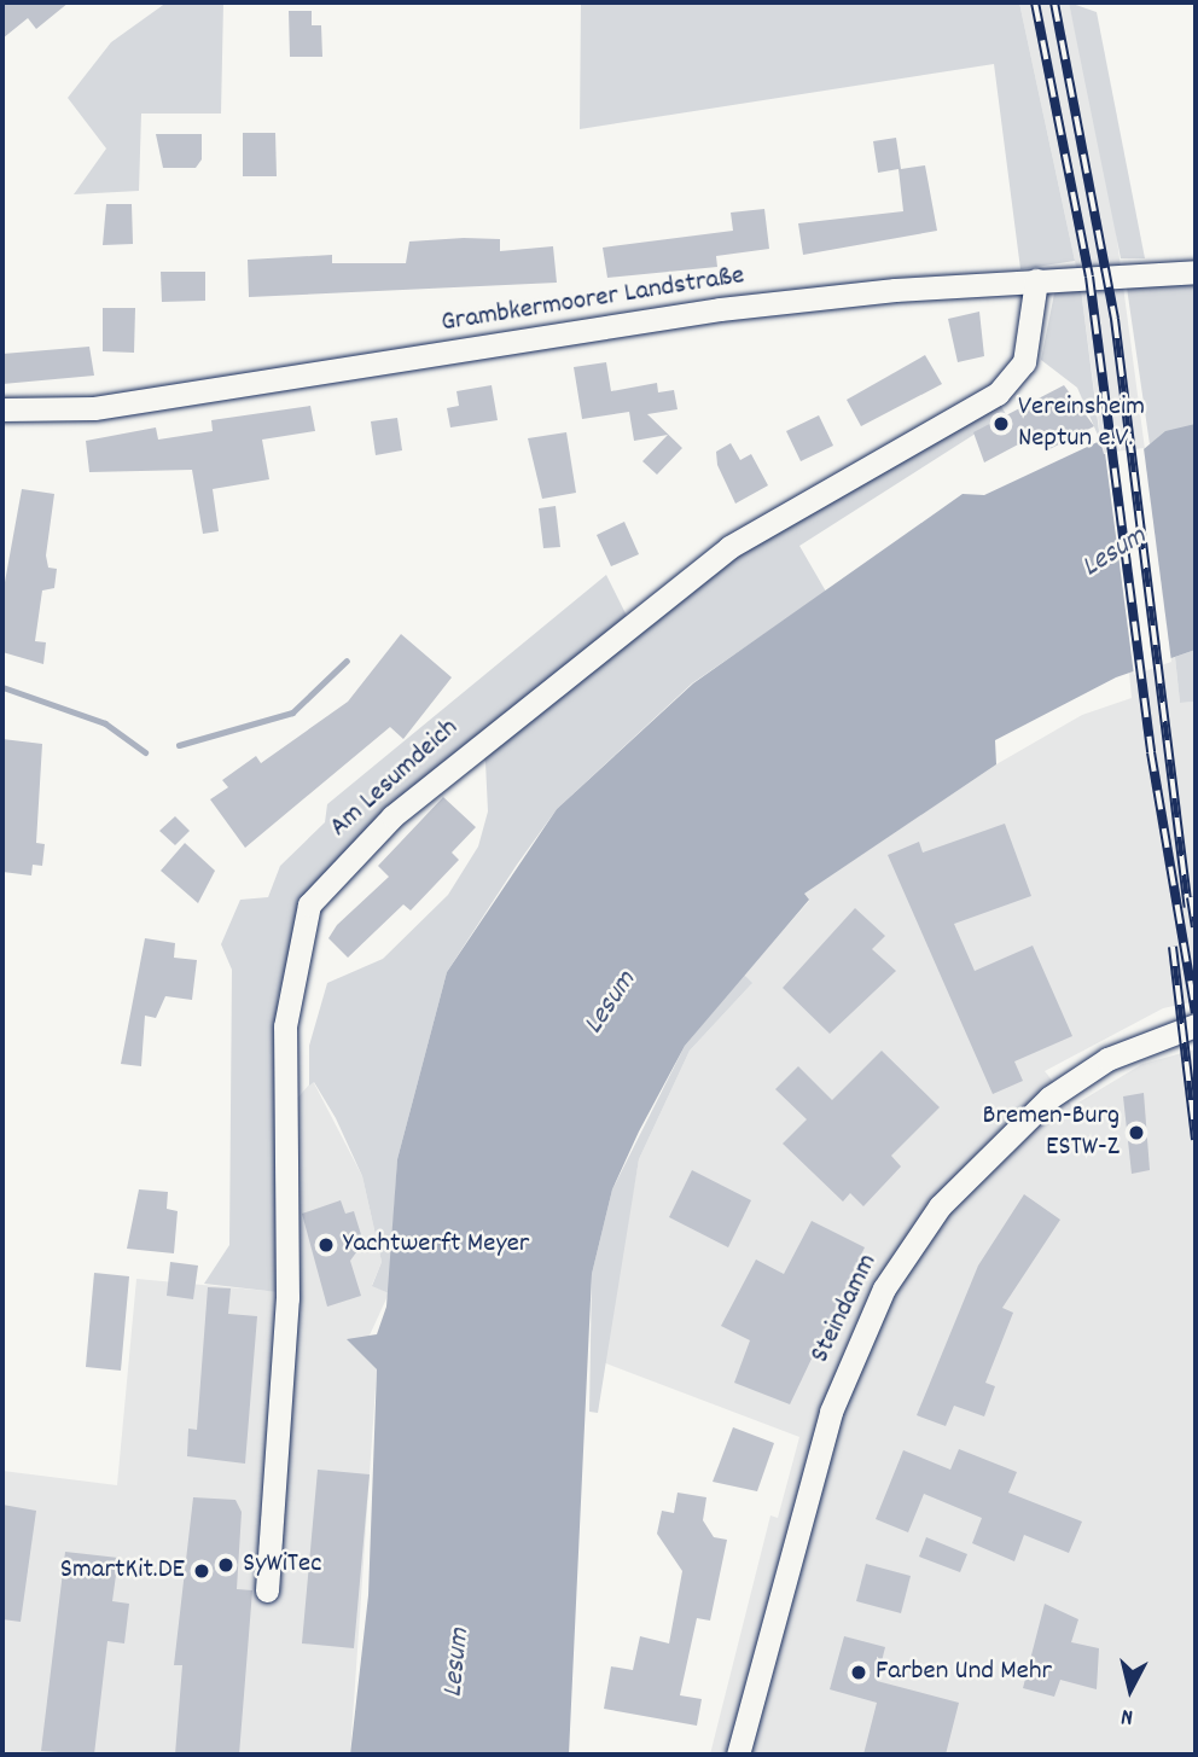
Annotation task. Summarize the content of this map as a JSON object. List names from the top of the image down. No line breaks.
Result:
{"streets":{"street":["Grambkermoorer Landstraße","Am Lesumdeich","Steindamm"]},"crossings":[["Grambkermoorer Landstraße","Am Lesumdeich"]],"water":["Lesum"],"places":["Vereinsheim Neptun e.V.","Bremen-Burg ESTW-Z","Yachtwerft Meyer","SyWiTec","SmartKit.DE","Farben Und Mehr"],"north":"bottom"}
